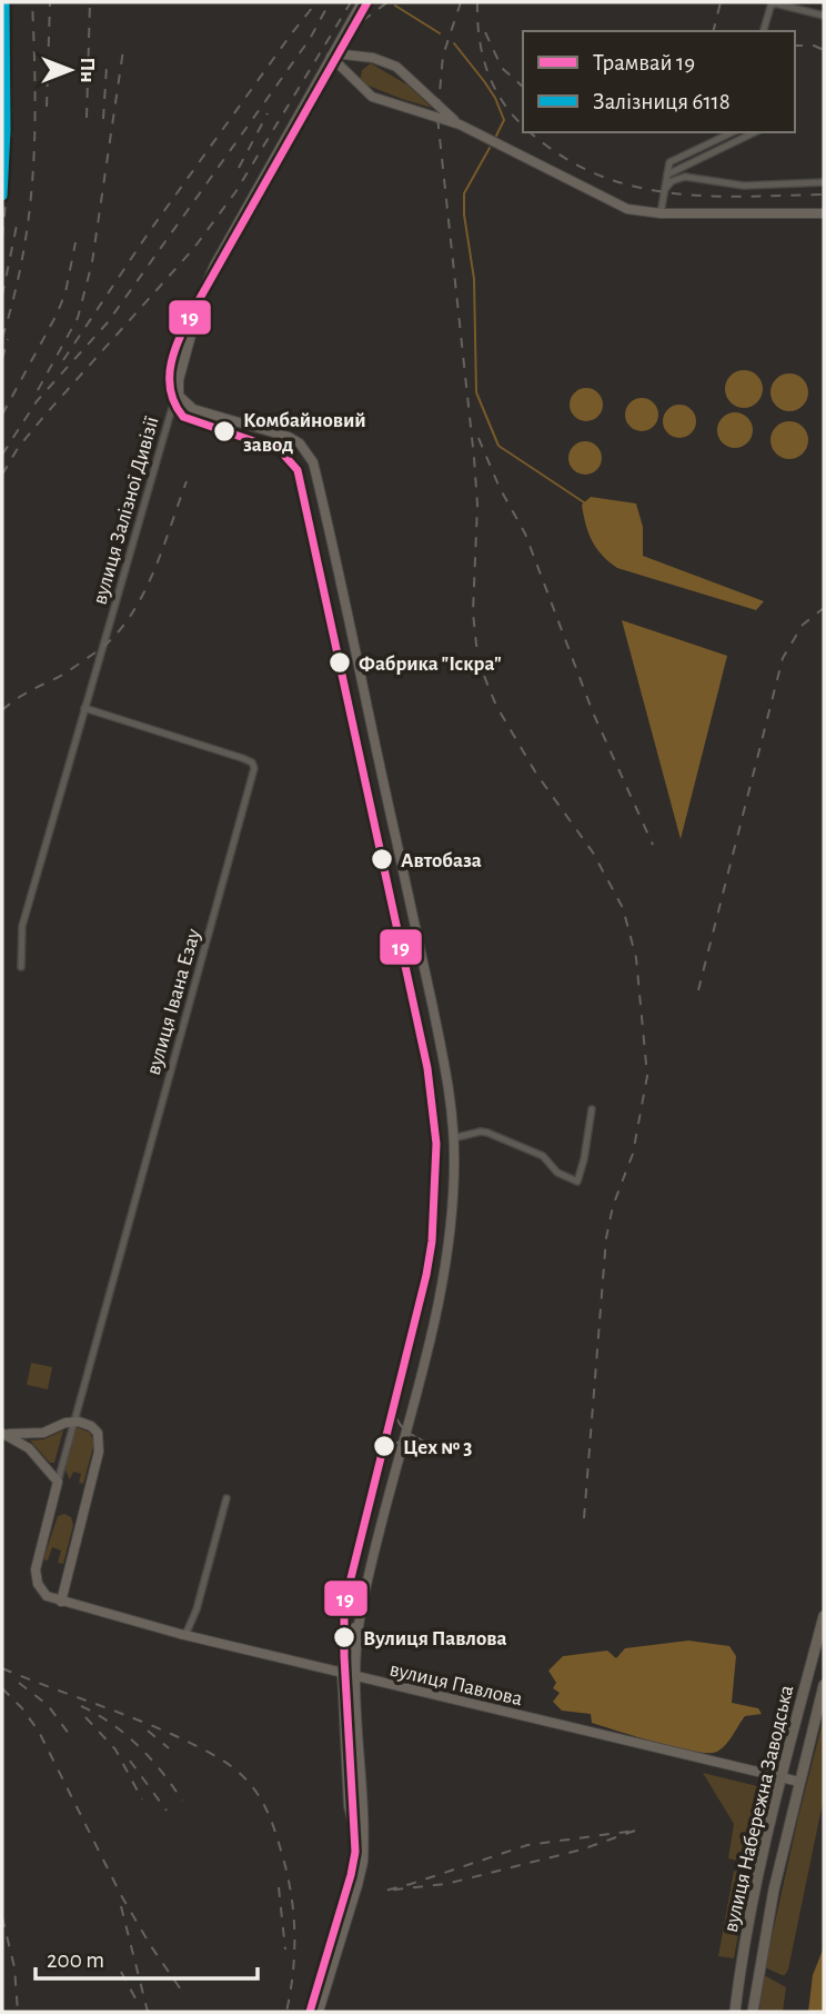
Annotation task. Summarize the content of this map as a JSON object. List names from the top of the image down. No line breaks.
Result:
{"streets":{"main road":["вулиця Набережна Заводська"],"street":["вулиця Залізної Дивізії","вулиця Івана Езау","вулиця Павлова"]},"crossings":[["вулиця Залізної Дивізії","вулиця Івана Езау"],["вулиця Івана Езау","вулиця Павлова"],["вулиця Павлова","вулиця Набережна Заводська"]],"places":["Комбайновий завод","Фабрика \"Іскра\"","Автобаза","Цех № 3","Вулиця Павлова"],"lines":["tram line 19","rail line 6118"],"legend":["Трамвай 19","Залізниця 6118"],"scale_bar":"200 m","north":"right"}
